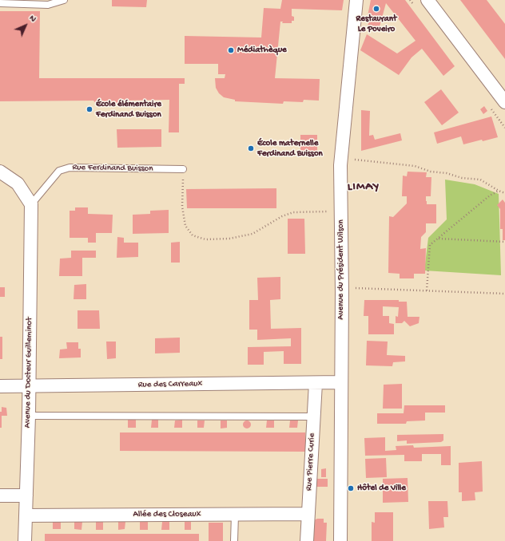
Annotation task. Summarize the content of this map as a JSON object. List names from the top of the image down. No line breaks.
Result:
{"streets":{"street":["Avenue du Président Wilson","Avenue du Docteur Guilleminot","Rue des Carreaux","Rue Pierre Curie","Allée des Closeaux"],"lane":["Rue Ferdinand Buisson"]},"crossings":[["Rue Ferdinand Buisson","Avenue du Docteur Guilleminot"],["Avenue du Président Wilson","Rue des Carreaux"],["Avenue du Docteur Guilleminot","Rue des Carreaux"],["Avenue du Docteur Guilleminot","Allée des Closeaux"],["Rue des Carreaux","Rue Pierre Curie"],["Rue Pierre Curie","Allée des Closeaux"]],"districts":["LIMAY"],"places":["Restaurant Le Poveiro","Médiathèque","École élémentaire Ferdinand Buisson","École maternelle Ferdinand Buisson","Hôtel de Ville"],"north":"top right"}
